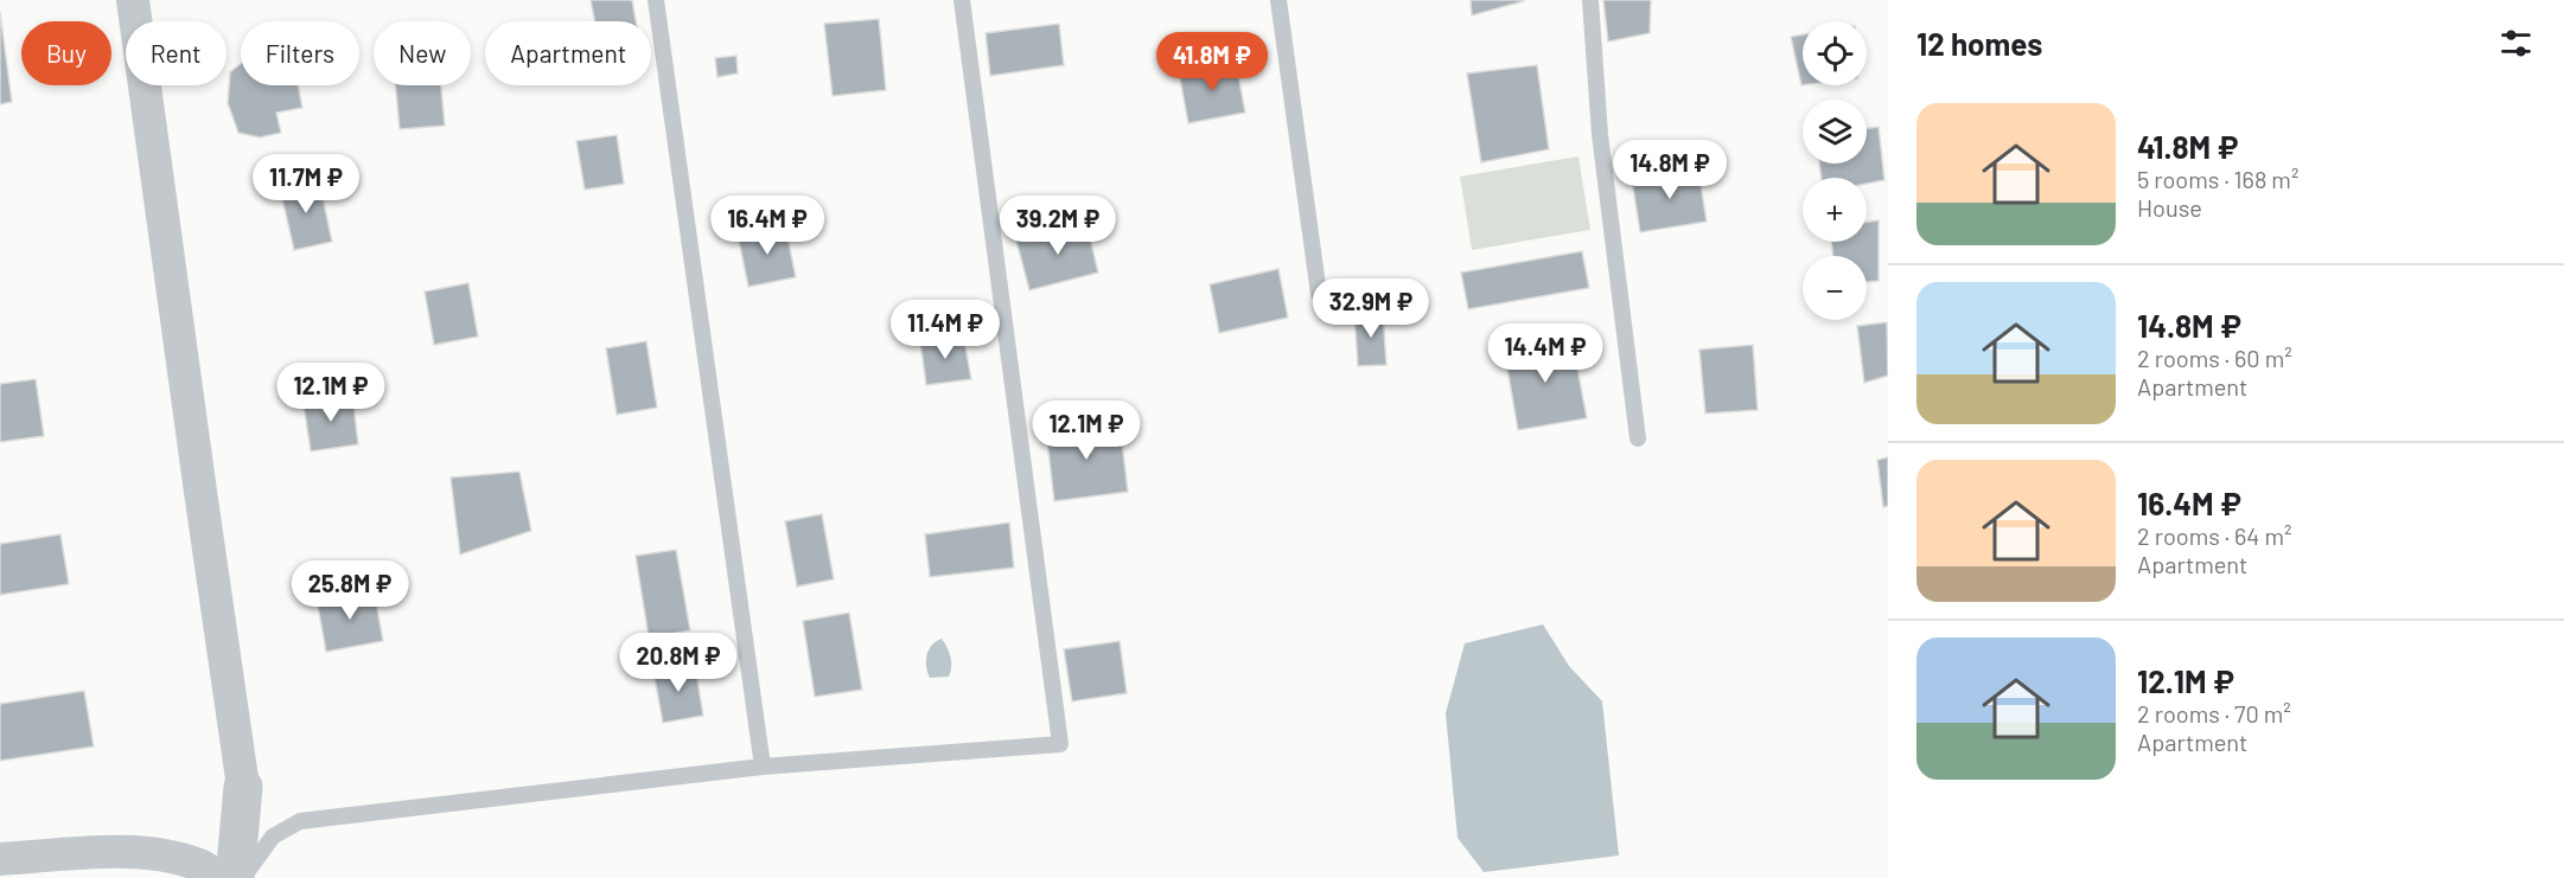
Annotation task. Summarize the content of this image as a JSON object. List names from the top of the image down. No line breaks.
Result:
{"page":{"heading":"12 homes","map_buttons":["+","−"],"chip":["Buy","Rent","Filters","New","Apartment"],"price":["41.8M ₽","14.8M ₽","11.7M ₽","16.4M ₽","39.2M ₽","32.9M ₽","11.4M ₽","14.4M ₽","12.1M ₽","12.1M ₽","25.8M ₽","20.8M ₽"],"list":[{"name":"41.8M ₽","note":"5 rooms · 168 m² · House"},{"name":"14.8M ₽","note":"2 rooms · 60 m² · Apartment"},{"name":"16.4M ₽","note":"2 rooms · 64 m² · Apartment"},{"name":"12.1M ₽","note":"2 rooms · 70 m² · Apartment"}]}}
